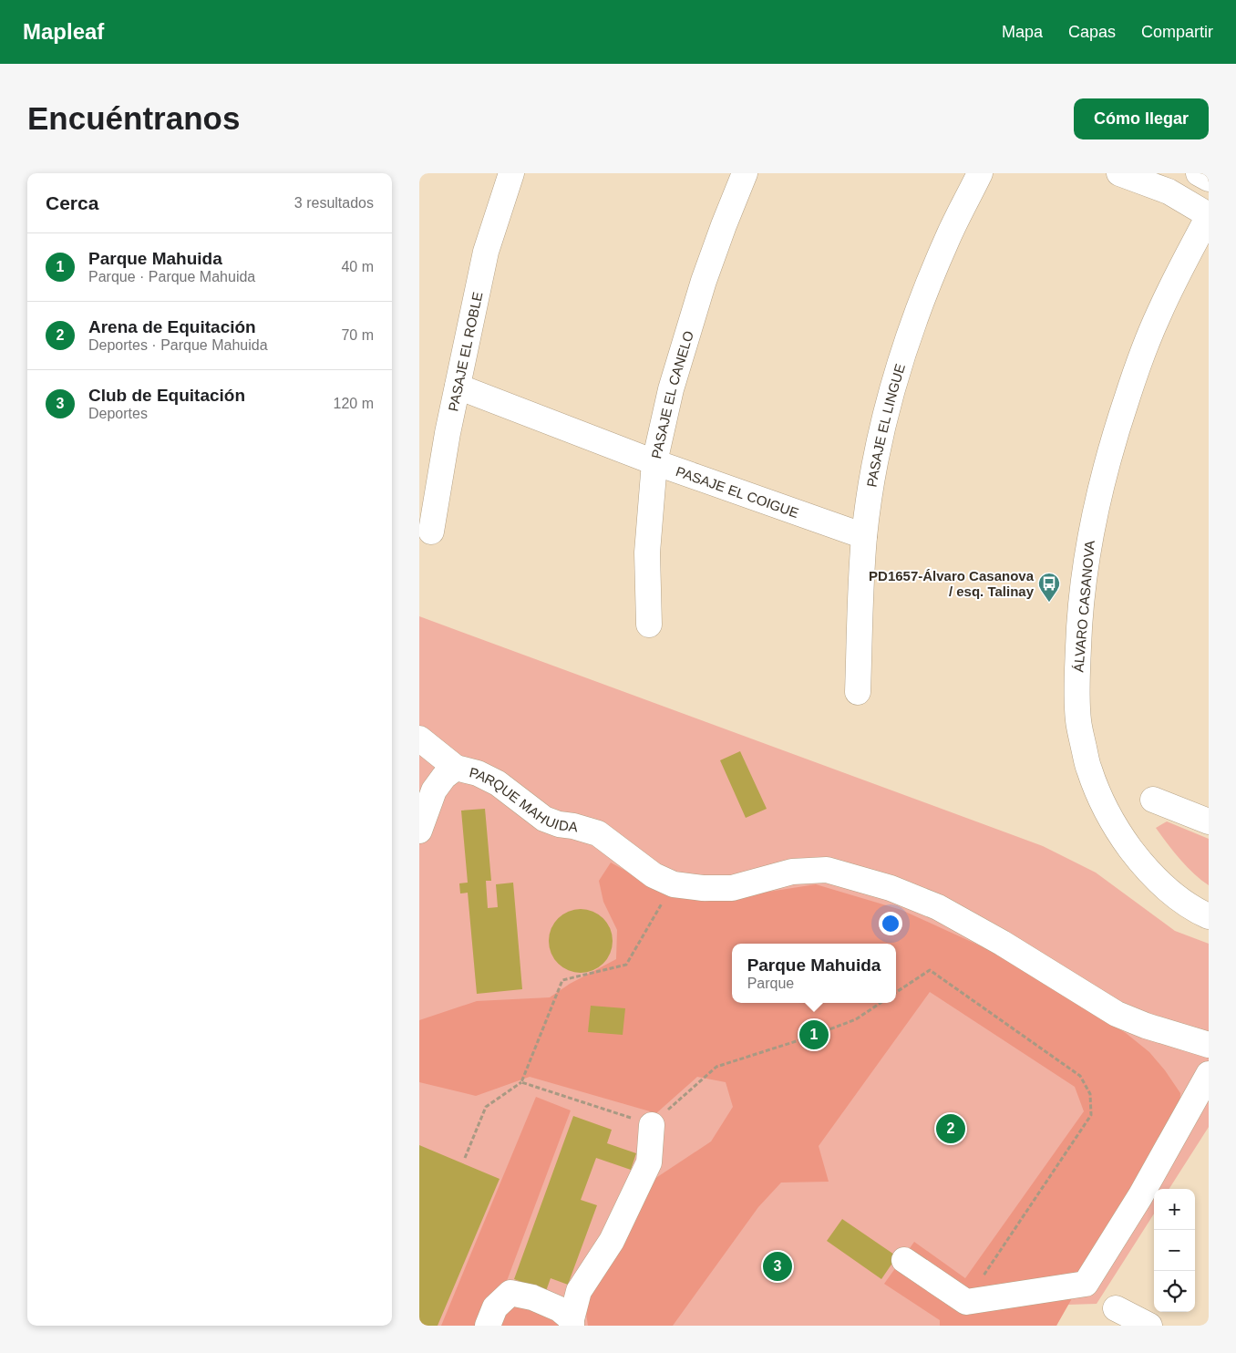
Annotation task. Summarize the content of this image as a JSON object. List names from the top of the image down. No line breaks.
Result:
{"streets":{"street":["PASAJE EL ROBLE","PASAJE EL CANELO","PASAJE EL LINGUE","PASAJE EL COIGUE","ÁLVARO CASANOVA","PARQUE MAHUIDA"]},"crossings":[["PASAJE EL ROBLE","PASAJE EL COIGUE"],["PASAJE EL CANELO","PASAJE EL COIGUE"],["PASAJE EL LINGUE","PASAJE EL COIGUE"]],"places":{"bus stop":["PD1657-Álvaro Casanova / esq. Talinay"]},"page":{"header":"Mapleaf","nav":["Mapa","Capas","Compartir"],"buttons":"Cómo llegar","title":"Encuéntranos","heading":["Cerca","3 resultados"],"list":[{"mark":"1","name":"Parque Mahuida","note":"Parque · Parque Mahuida","value":"40 m"},{"mark":"2","name":"Arena de Equitación","note":"Deportes · Parque Mahuida","value":"70 m"},{"mark":"3","name":"Club de Equitación","note":"Deportes","value":"120 m"}],"popup":["Parque Mahuida","Parque"],"pins":["1","2","3"],"map_buttons":["+","−"]}}
